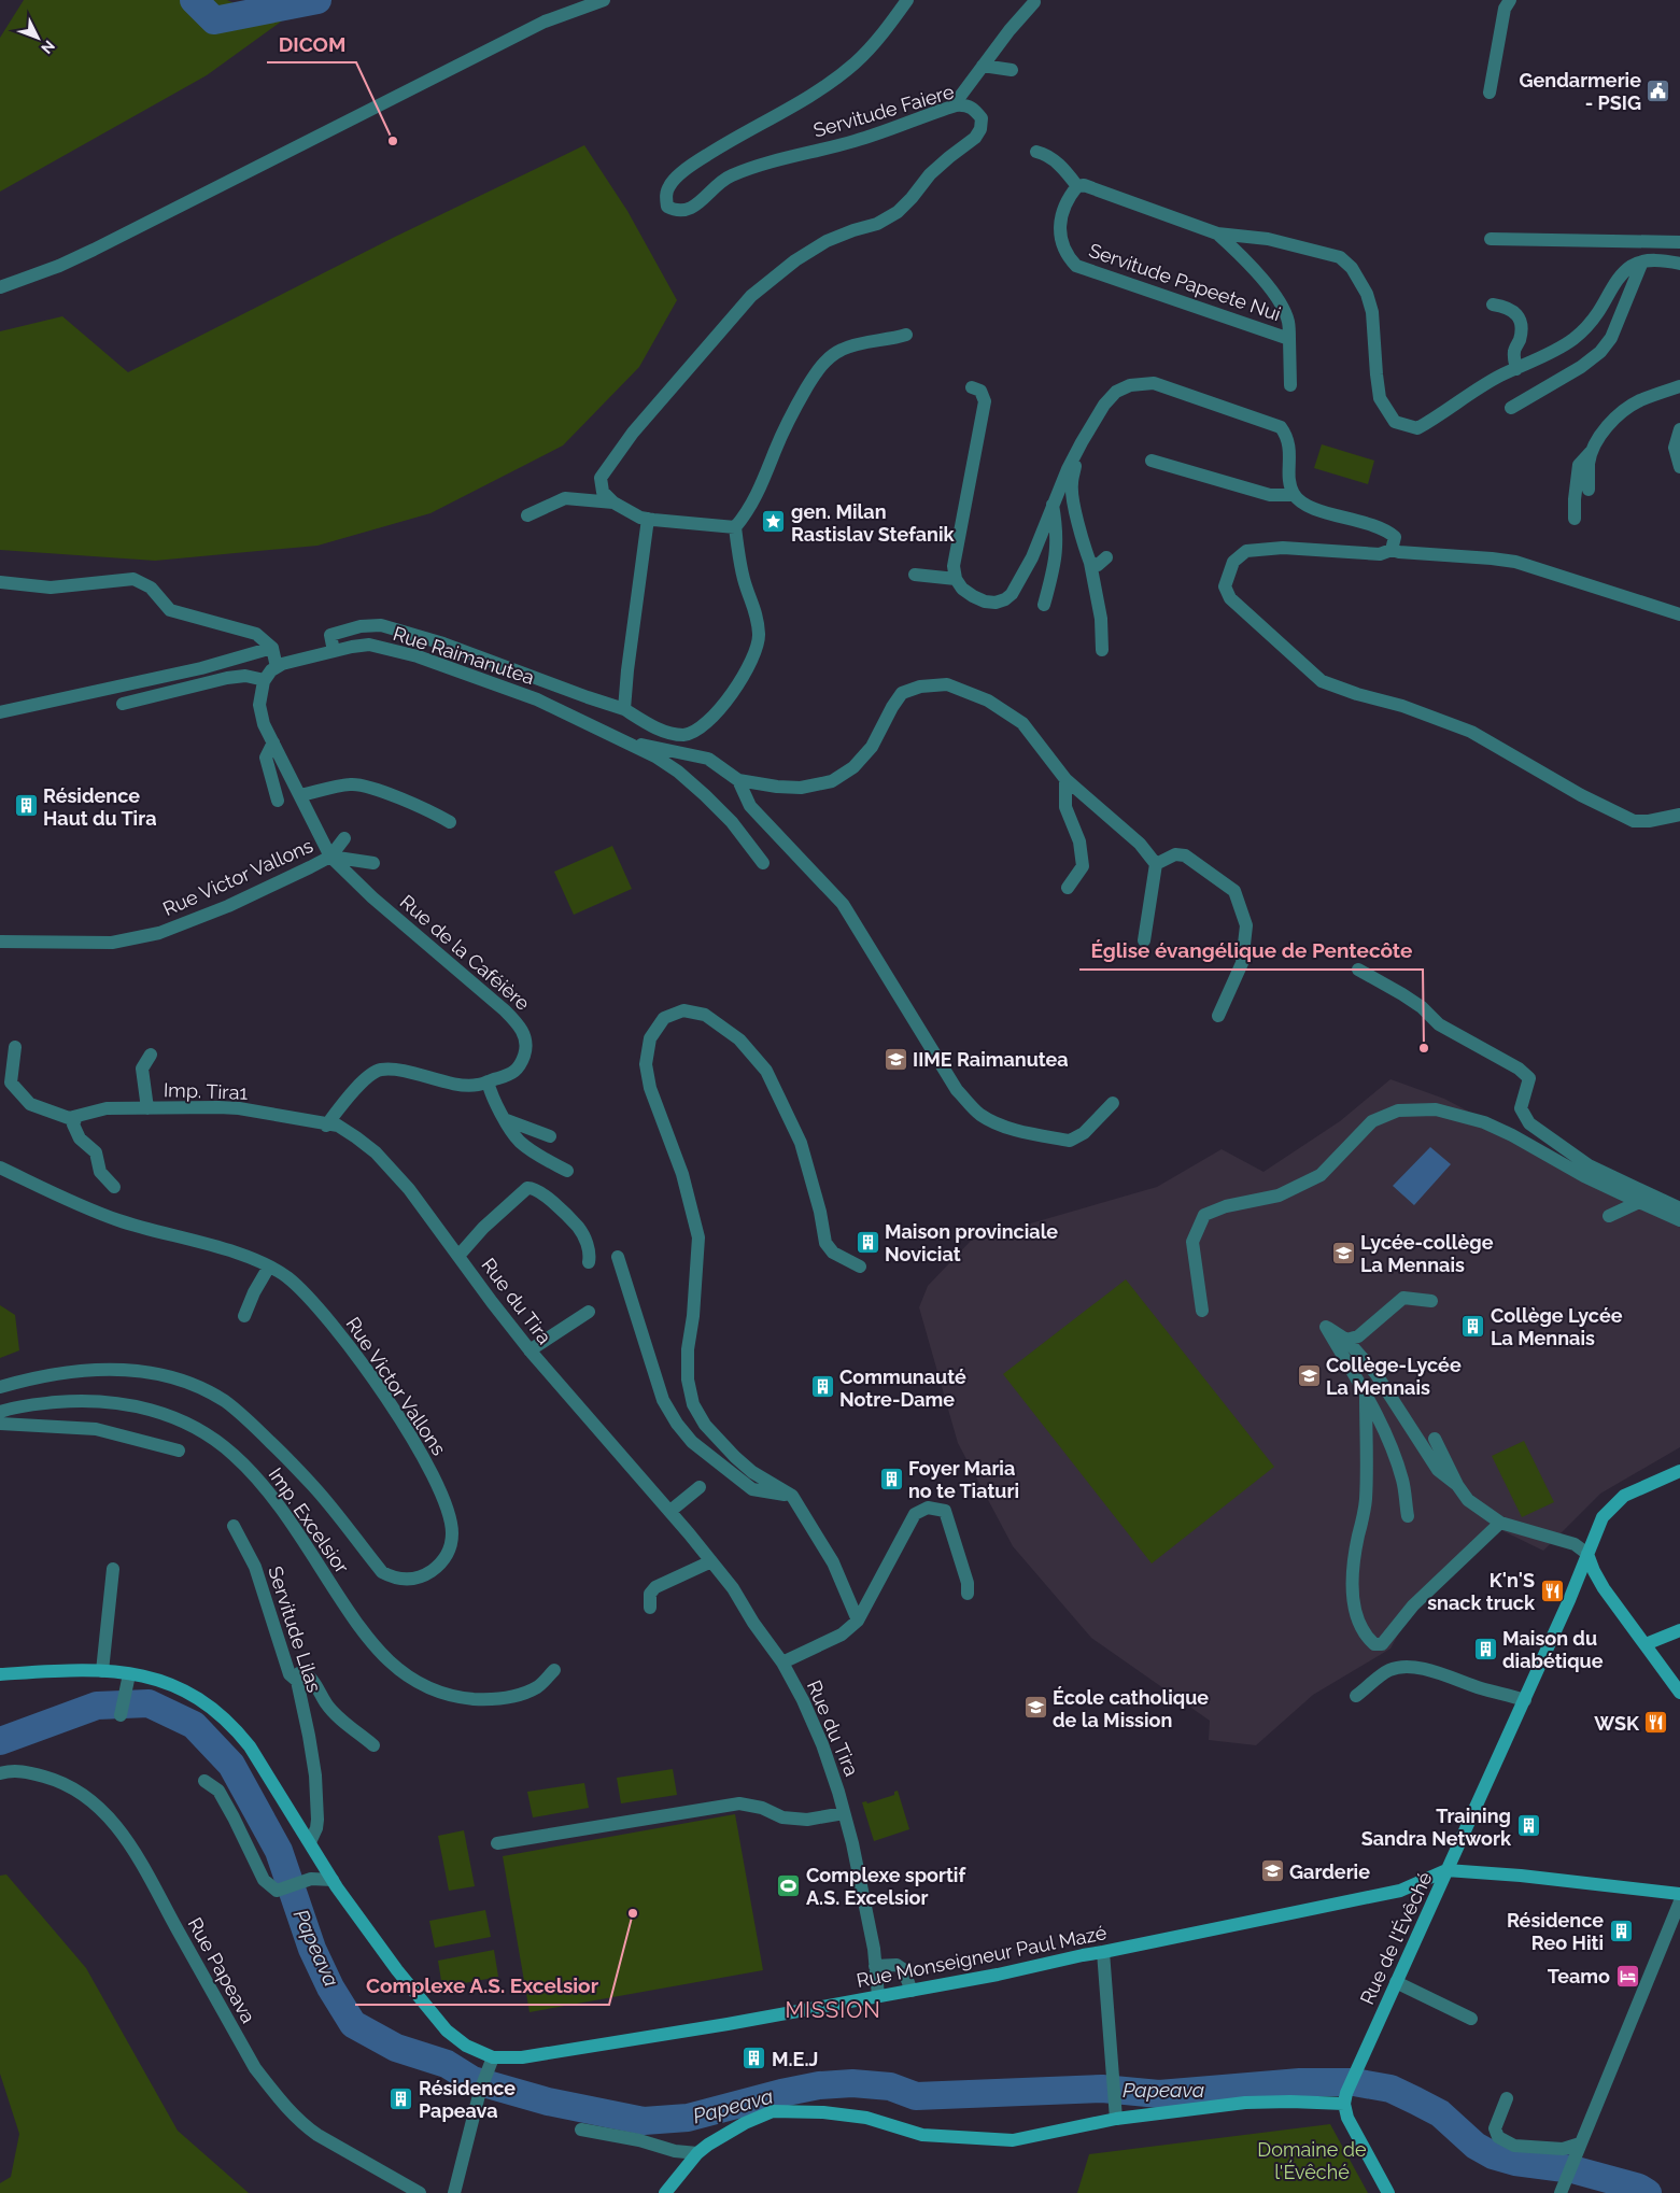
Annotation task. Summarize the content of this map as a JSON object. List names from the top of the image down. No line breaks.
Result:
{"streets":{"main road":["Rue de l'Évêché","Rue Monseigneur Paul Mazé"],"street":["Servitude Faiere","Servitude Papeete Nui","Rue Raimanutea","Rue Victor Vallons","Rue de la Caféière","Imp. Tira1","Rue du Tira","Imp. Excelsior","Servitude Lilas","Rue Papeava"]},"crossings":[["Rue Victor Vallons","Rue de la Caféière"],["Rue de la Caféière","Imp. Tira1"],["Rue de la Caféière","Rue du Tira"],["Imp. Tira1","Rue du Tira"],["Rue du Tira","Rue Monseigneur Paul Mazé"],["Servitude Lilas","Rue Monseigneur Paul Mazé"],["Rue de l'Évêché","Rue Monseigneur Paul Mazé"]],"districts":["MISSION"],"water":["Papeava"],"parks":["Domaine de l'Évêché"],"places":{"public building":["Gendarmerie - PSIG"],"other":["DICOM","Église évangélique de Pentecôte","Complexe A.S. Excelsior"],"place":["gen. Milan Rastislav Stefanik"],"building":["Résidence Haut du Tira","Maison provinciale Noviciat","Collège Lycée La Mennais","Communauté Notre-Dame","Foyer Maria no te Tiaturi","Maison du diabétique","Training Sandra Network","Résidence Reo Hiti","M.E.J","Résidence Papeava"],"school or university":["IIME Raimanutea","Lycée-collège La Mennais","Collège-Lycée La Mennais","École catholique de la Mission","Garderie"],"restaurant":["K'n'S snack truck","WSK"],"sports":["Complexe sportif A.S. Excelsior"],"hotel":["Teamo"]},"north":"bottom right"}
